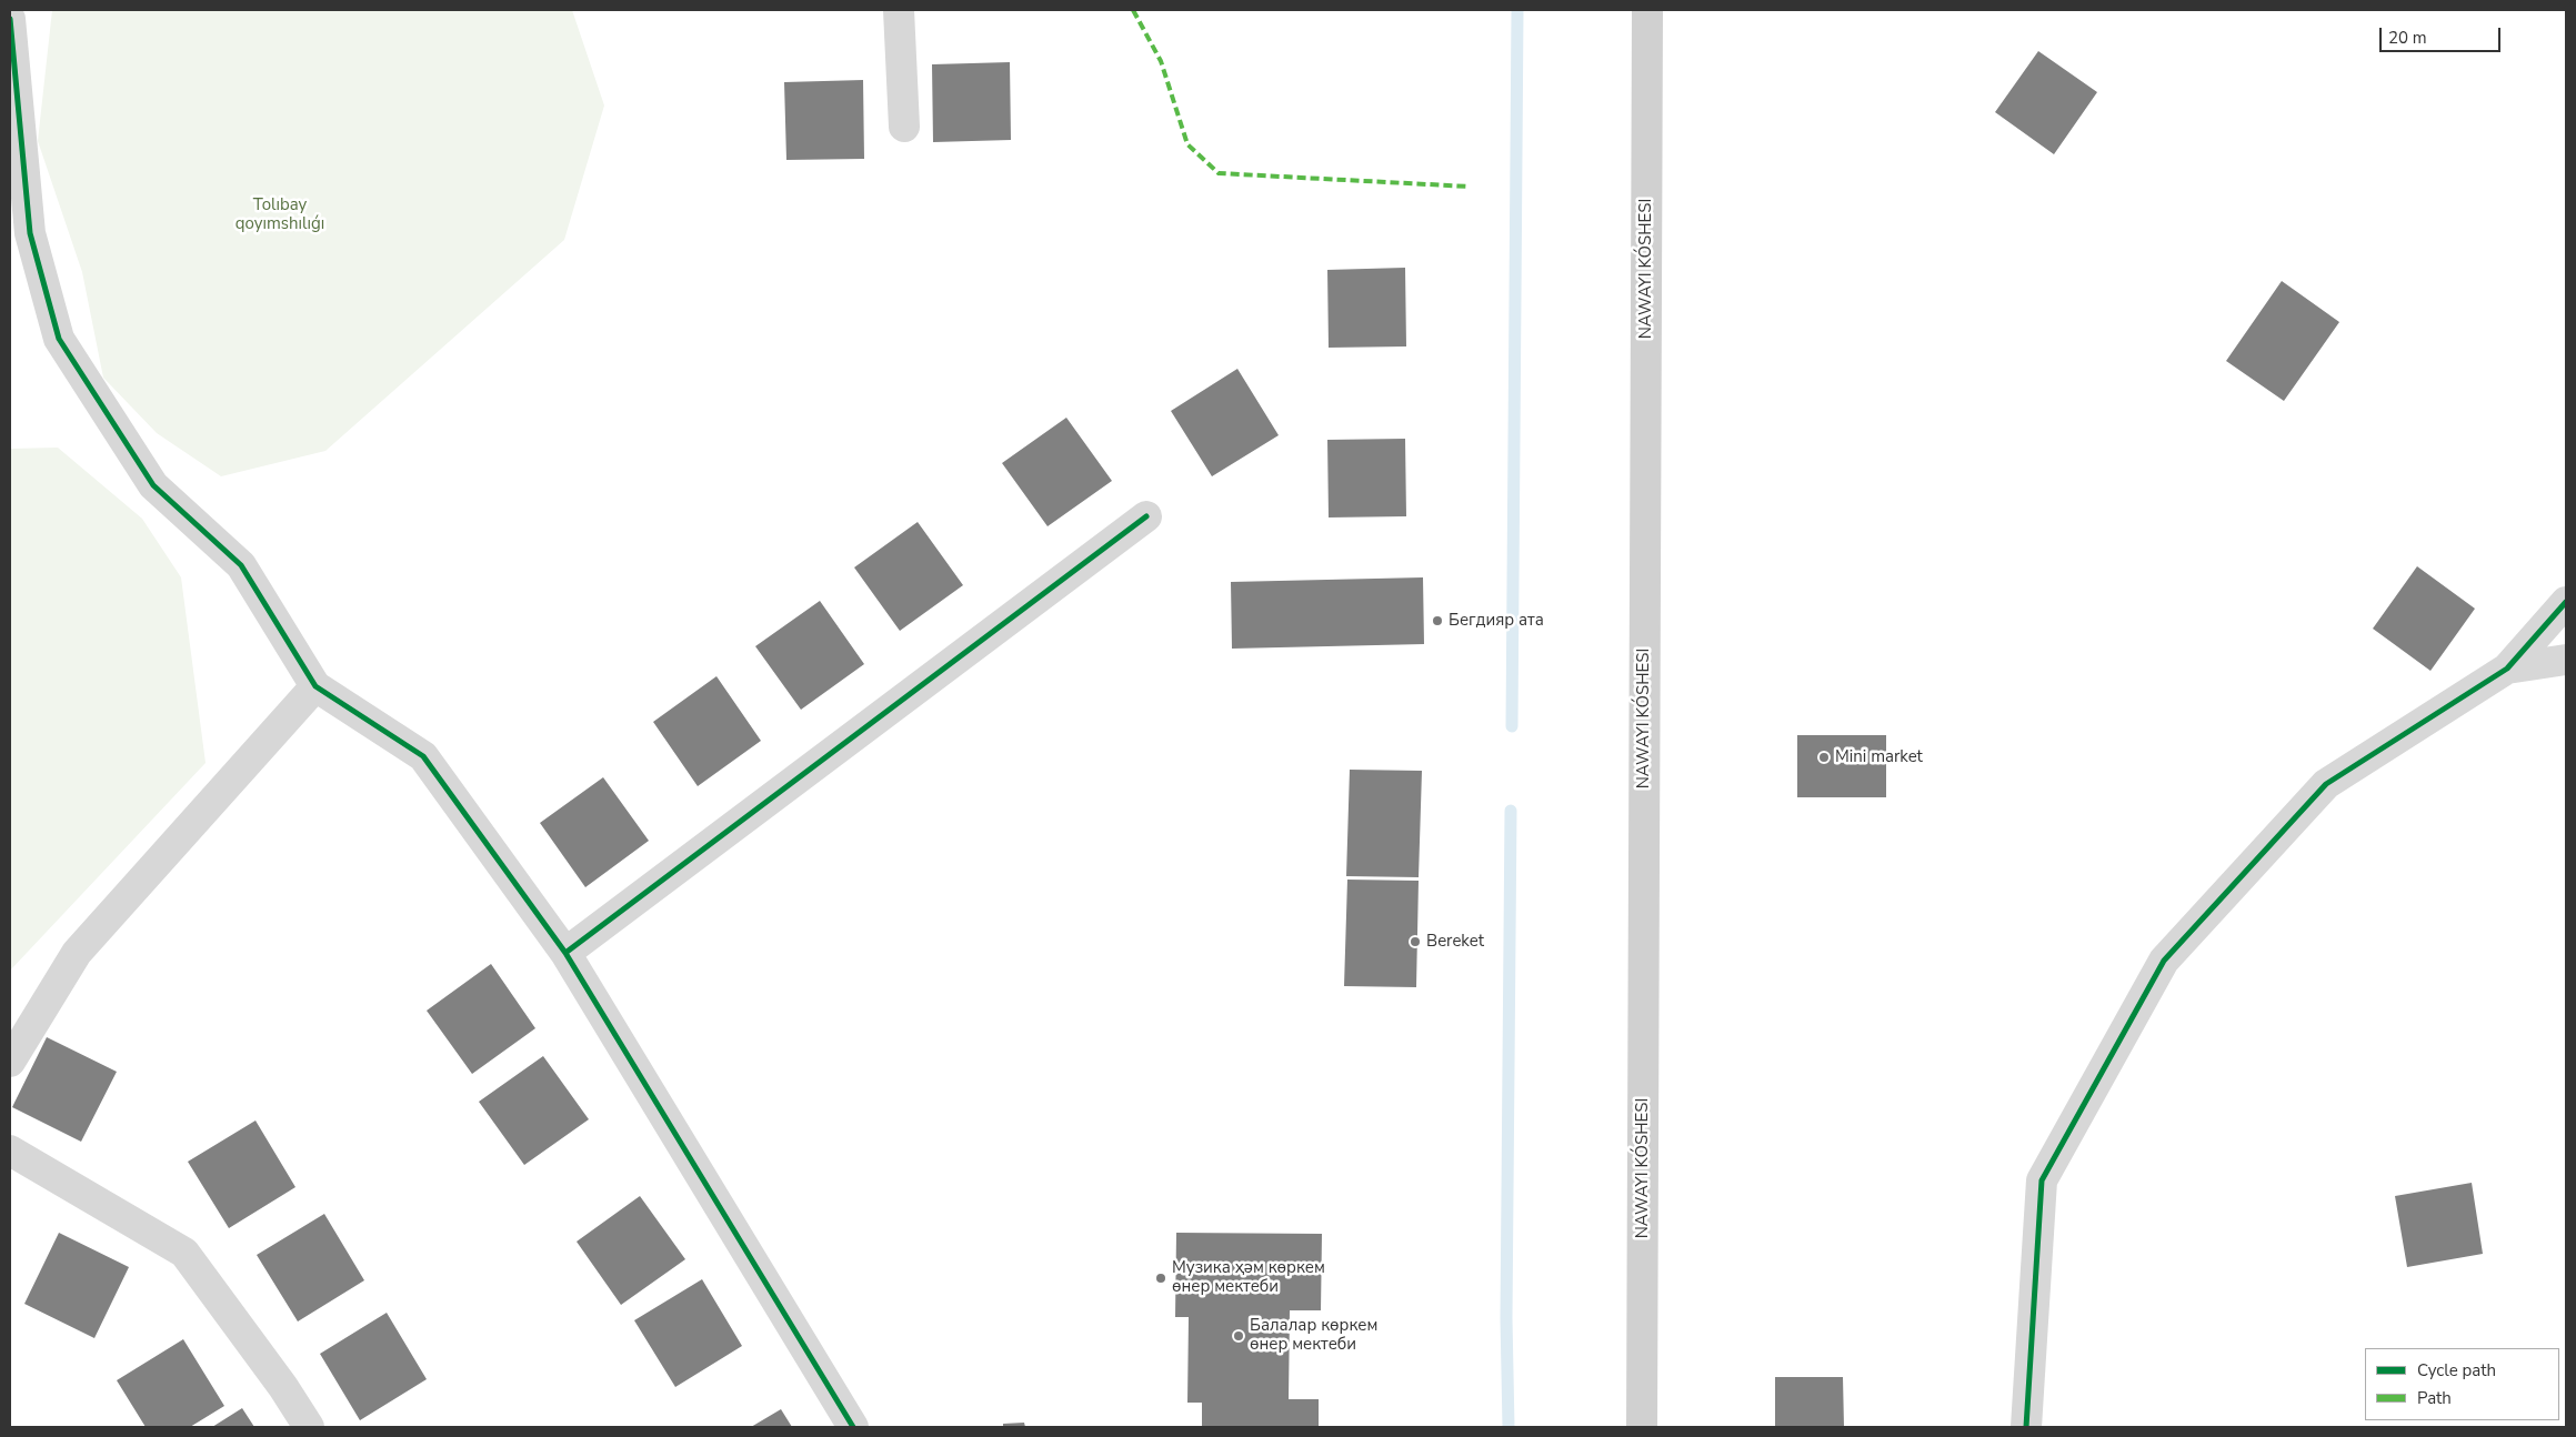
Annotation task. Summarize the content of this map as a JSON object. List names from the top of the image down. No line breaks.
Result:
{"parks":["Tolıbay qoyımshılıǵı"],"places":["Бегдияр ата","Mini market","Bereket","Музика ҳәм көркем өнер мектеби","Балалар көркем өнер мектеби"],"legend":["Cycle path","Path"],"scale_bar":"20 m"}
